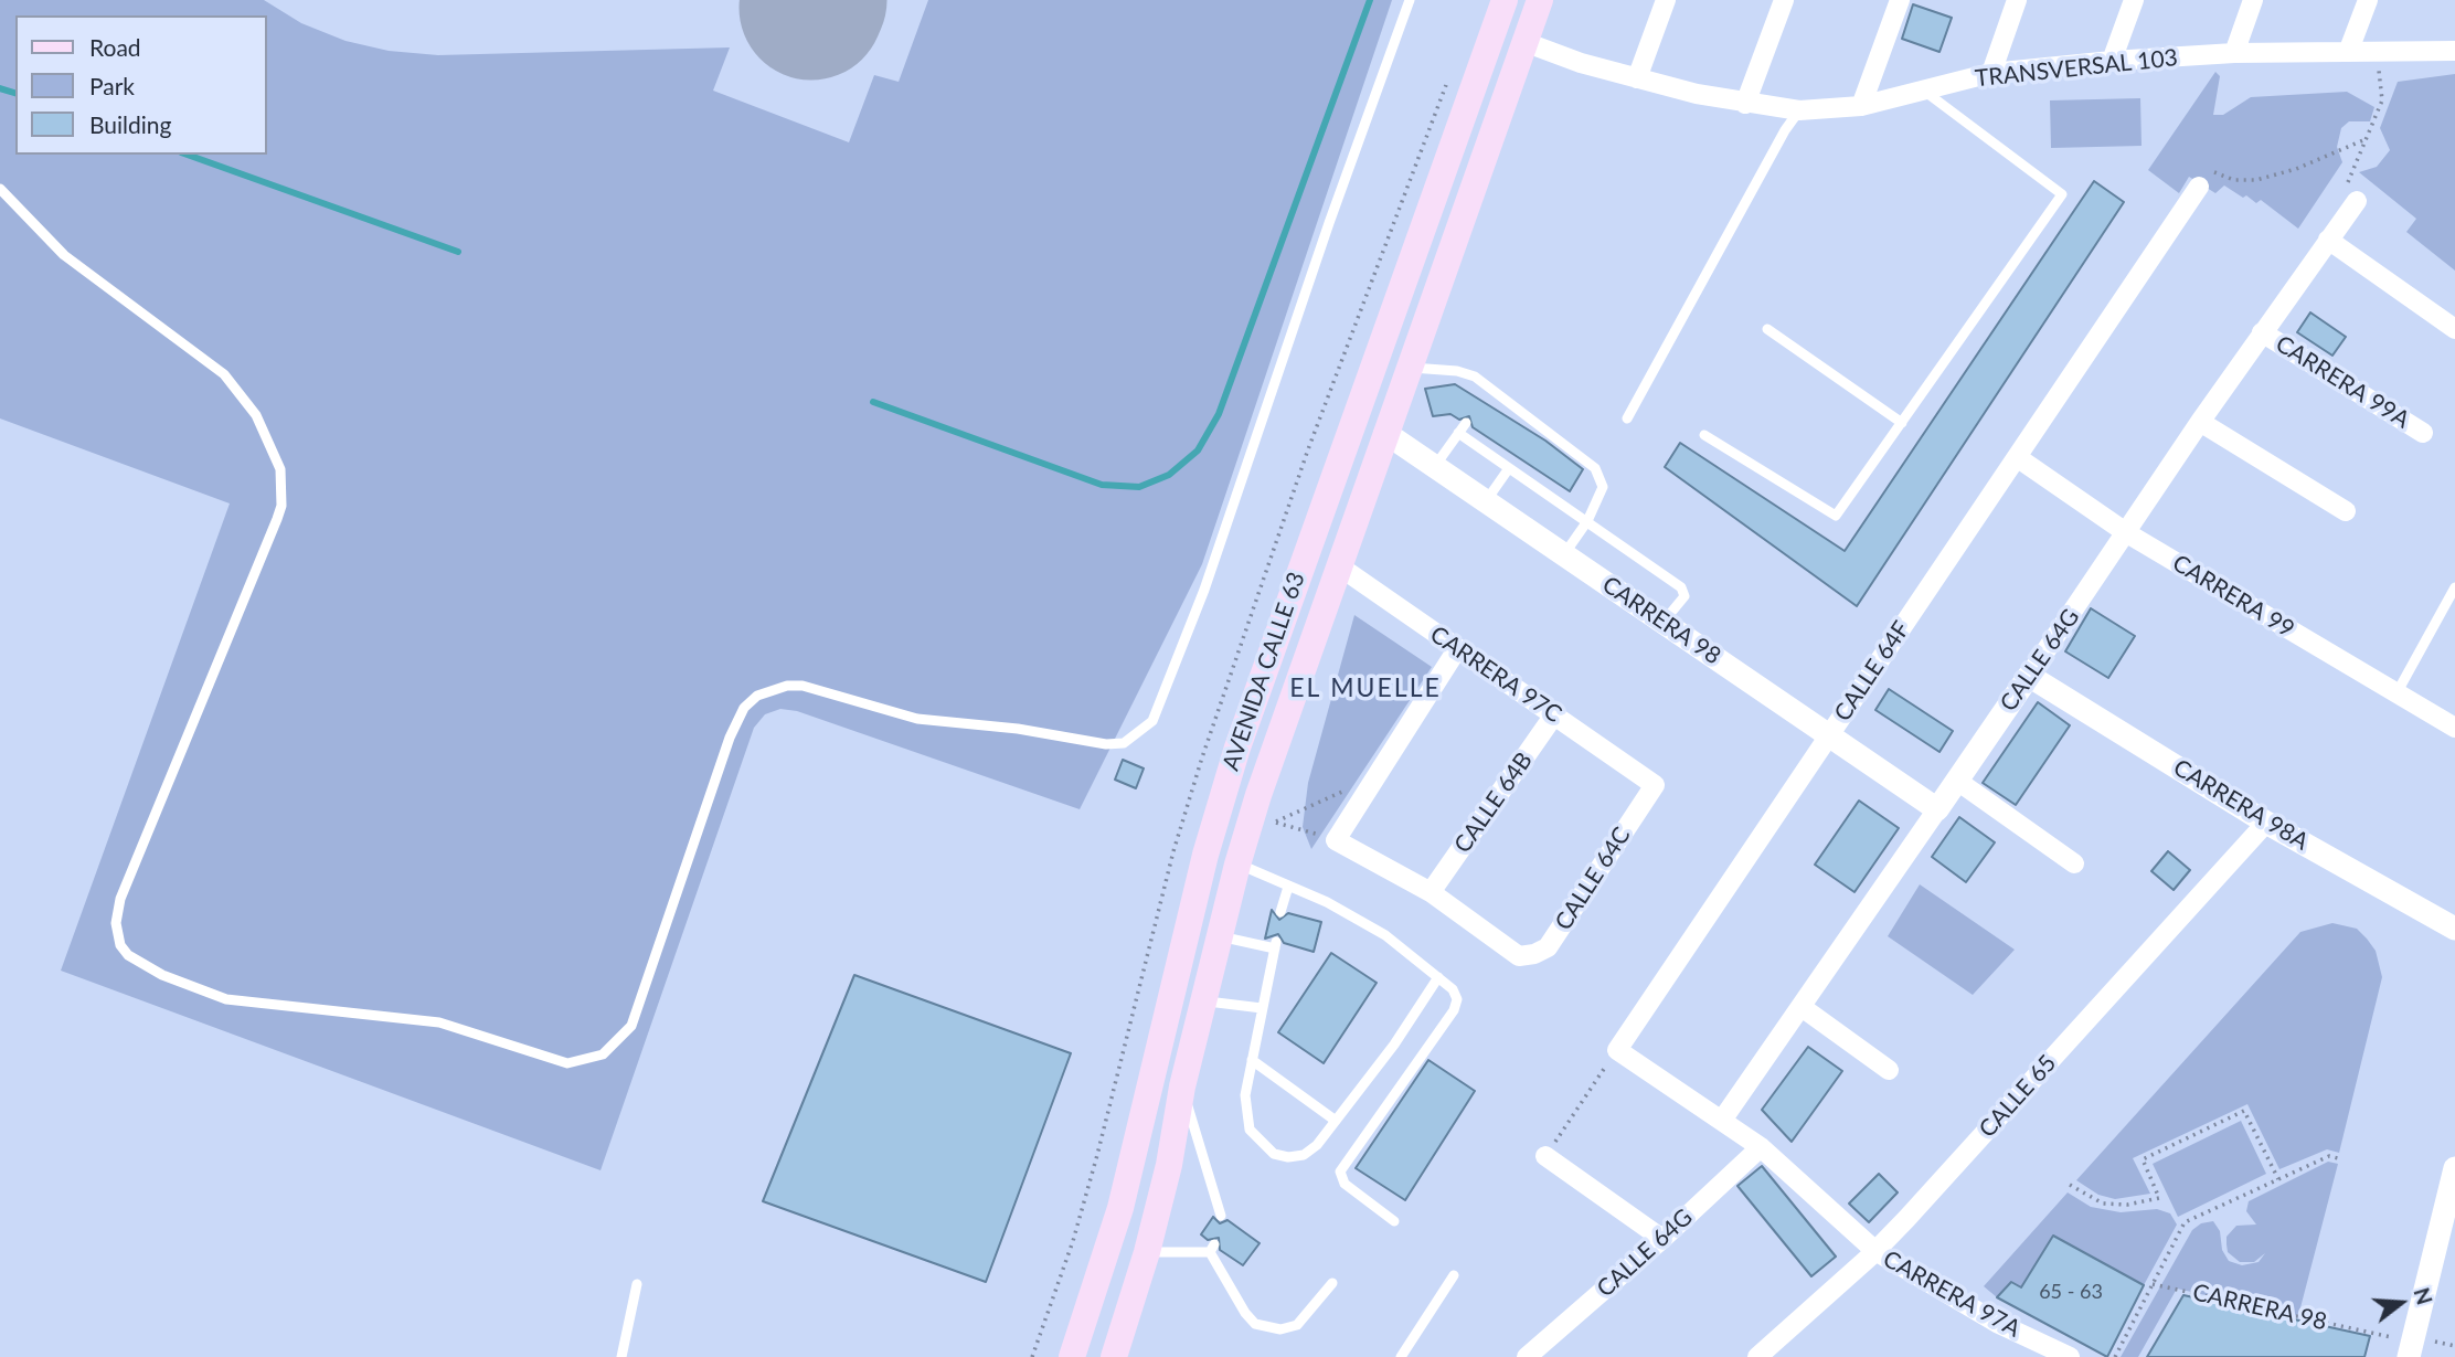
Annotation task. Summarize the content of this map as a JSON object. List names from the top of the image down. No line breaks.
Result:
{"streets":{"main road":["AVENIDA CALLE 63"],"street":["TRANSVERSAL 103","CARRERA 99A","CARRERA 99","CARRERA 98","CALLE 64G","CALLE 64F","CARRERA 97C","CALLE 64B","CARRERA 98A","CALLE 64C","CALLE 65","CARRERA 97A"]},"crossings":[["TRANSVERSAL 103","AVENIDA CALLE 63"],["CARRERA 99A","CALLE 64G"],["CARRERA 99","CALLE 64G"],["CARRERA 99","CALLE 64F"],["CARRERA 98","CALLE 64G"],["CARRERA 98","AVENIDA CALLE 63"],["CARRERA 98","CALLE 64F"],["CALLE 64G","CARRERA 98A"],["CALLE 64G","CARRERA 97A"],["AVENIDA CALLE 63","CARRERA 97C"],["CALLE 64F","CARRERA 97A"],["CARRERA 97C","CALLE 64B"],["CARRERA 97C","CALLE 64C"],["CALLE 64B","CALLE 64C"],["CARRERA 98A","CALLE 65"],["CALLE 65","CARRERA 97A"]],"districts":["EL MUELLE"],"house_numbers":["65 - 63"],"legend":["Road","Park","Building"],"north":"right"}
